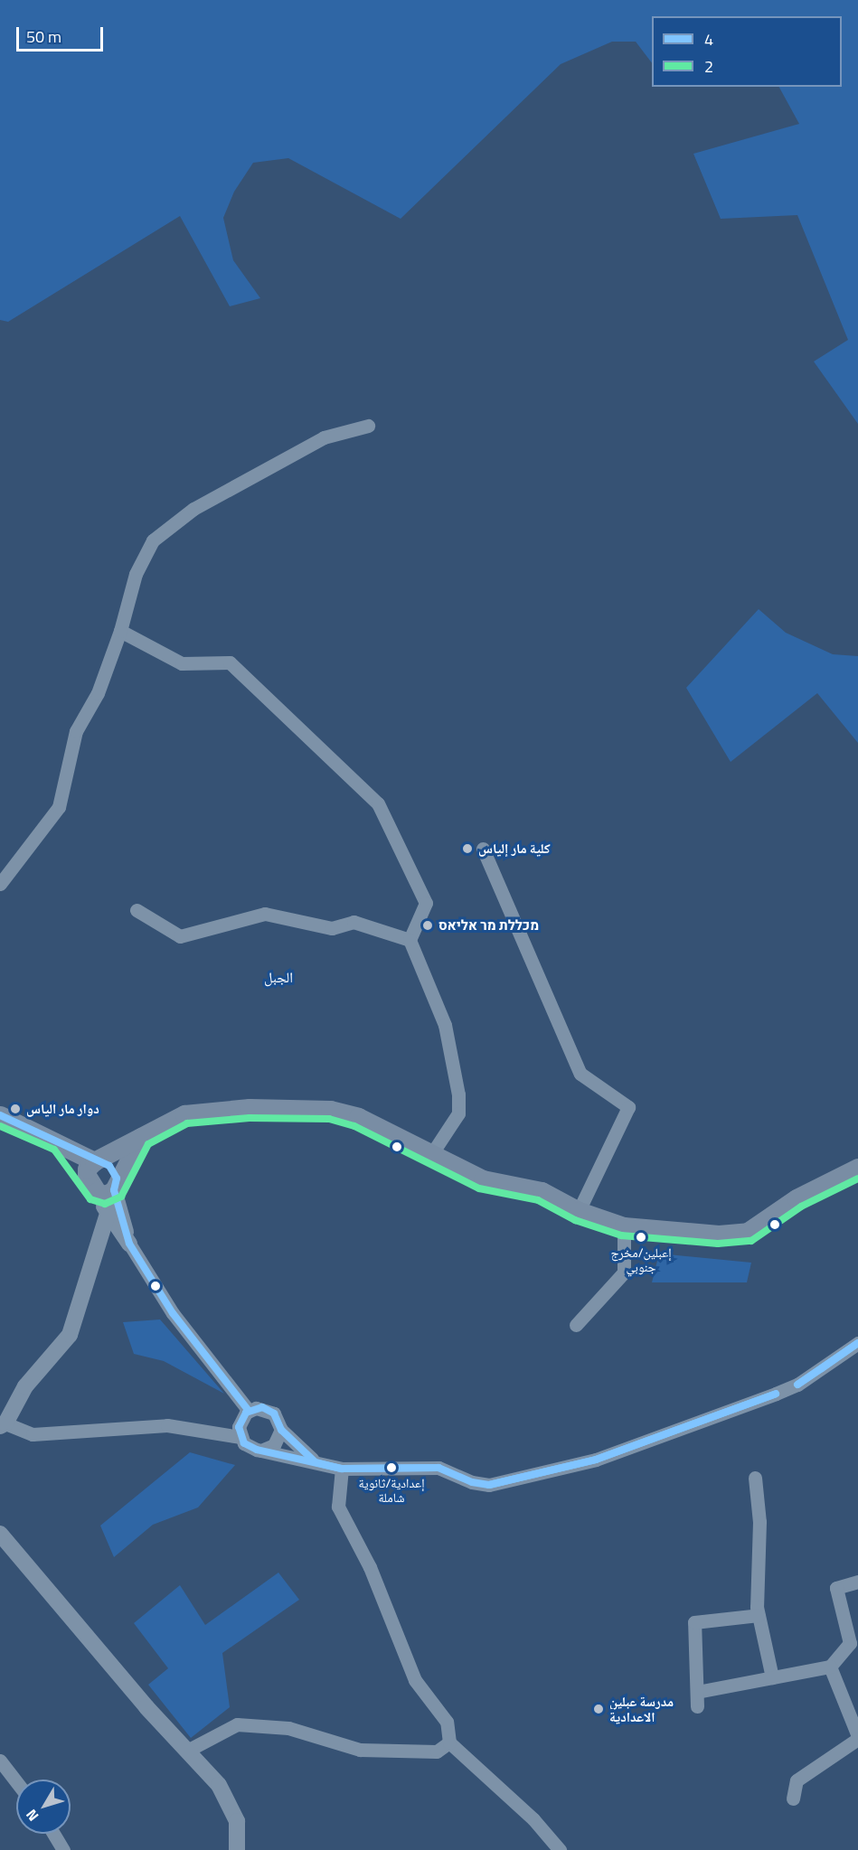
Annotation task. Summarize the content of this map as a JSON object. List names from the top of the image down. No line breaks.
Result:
{"districts":["الجبل"],"places":["كلية مار إلياس","מכללת מר אליאס","دوار مار الياس","إعبلين/مخرج جنوبي","إعدادية/ثانوية شاملة","مدرسة عبلين الاعدادية"],"lines":["transit line 4","transit line 2"],"legend":["4","2"],"scale_bar":"50 m","north":"bottom left"}
